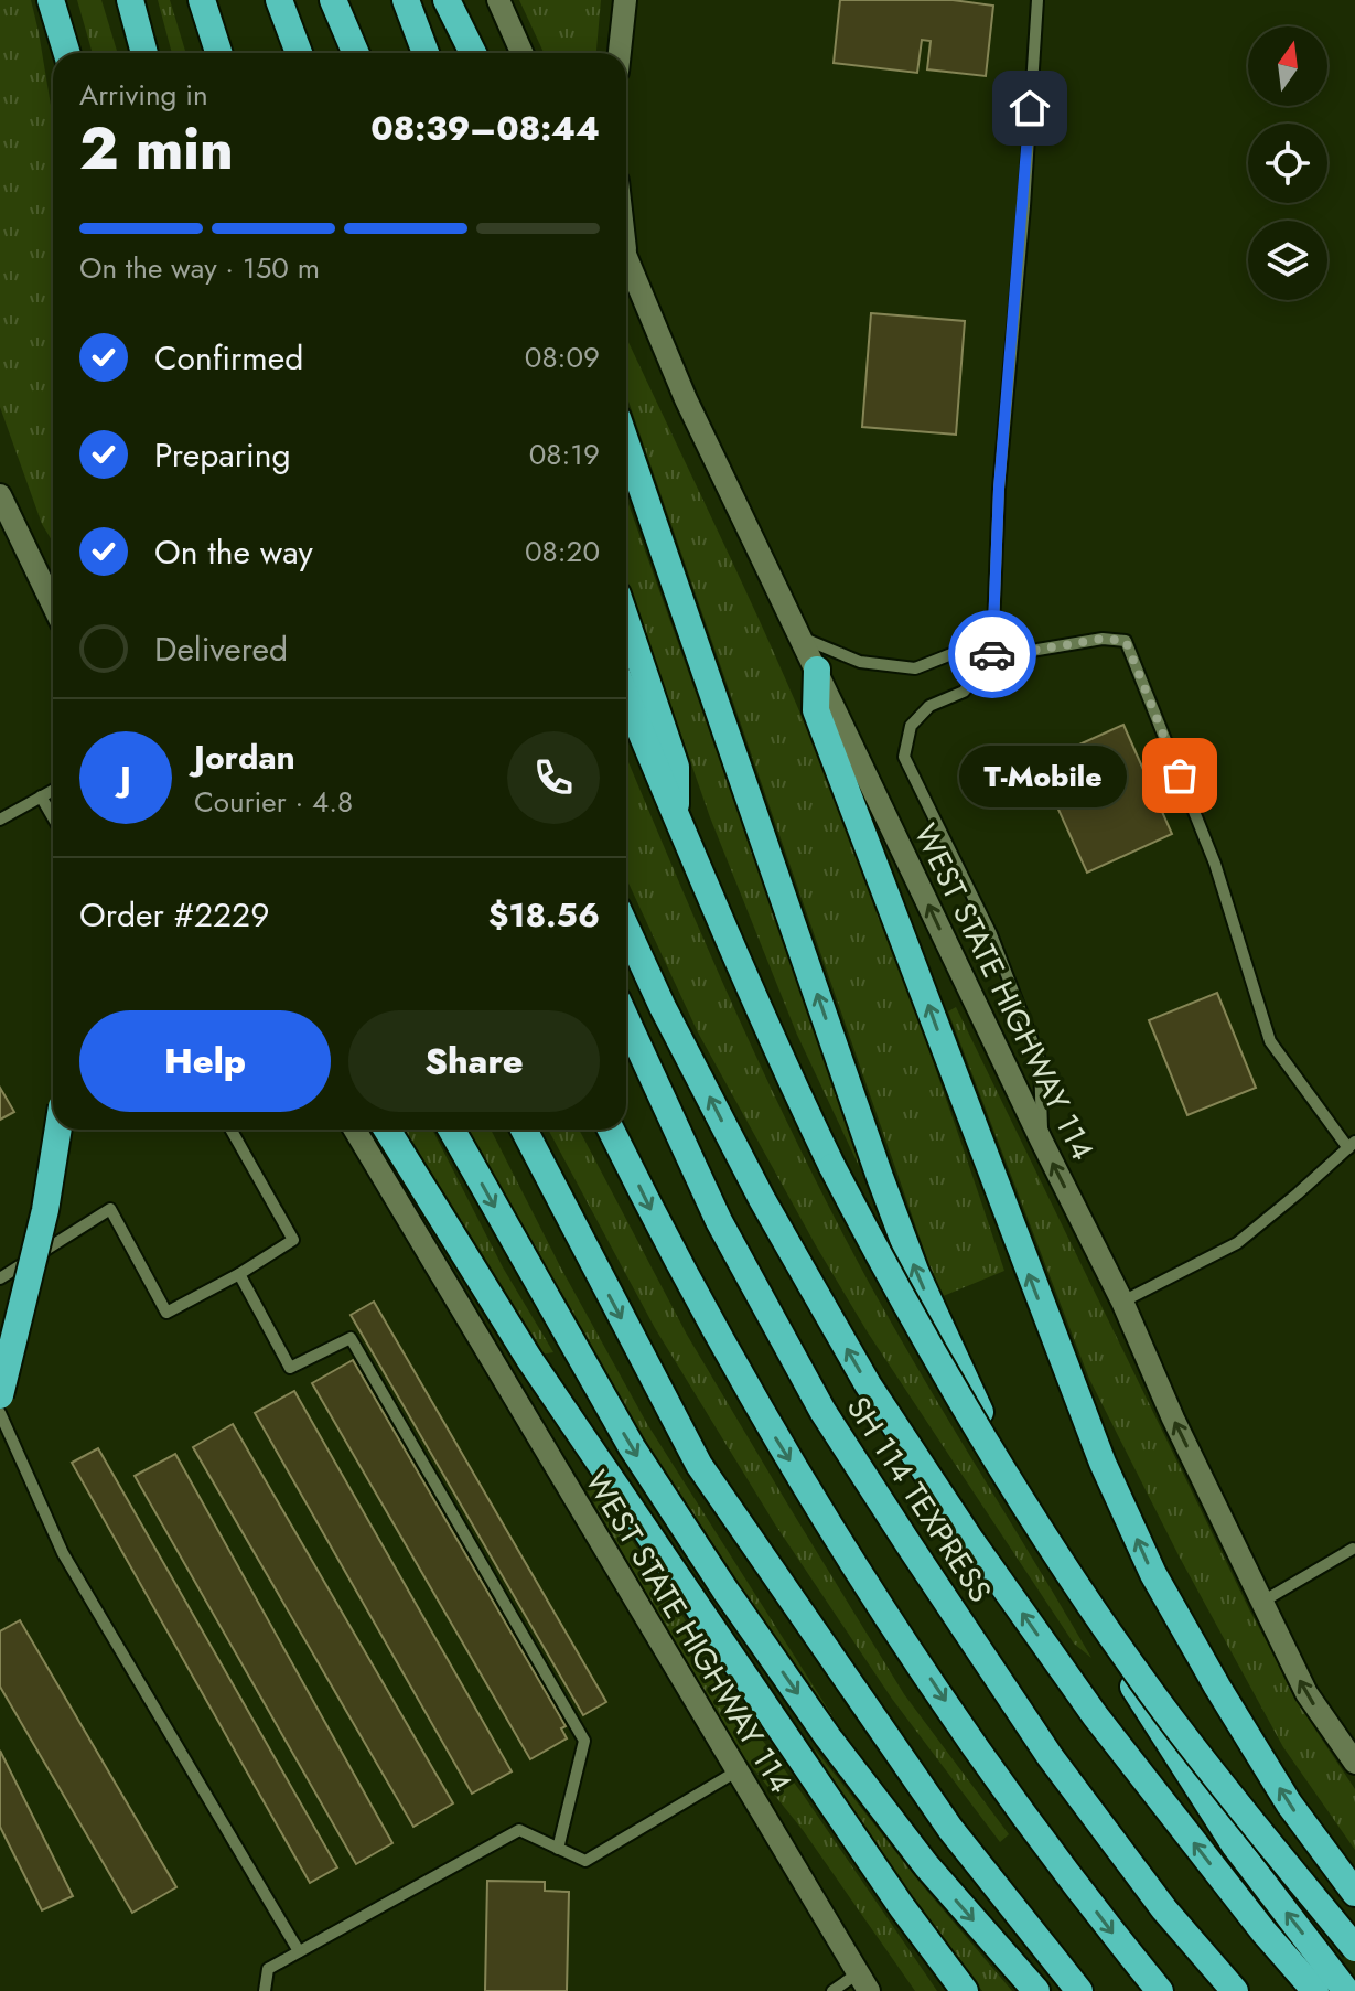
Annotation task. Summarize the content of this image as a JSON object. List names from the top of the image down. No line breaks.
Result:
{"streets":{"highway":["SH 114 TEXPRESS"],"main road":["WEST STATE HIGHWAY 114"]},"one_way":["WEST STATE HIGHWAY 114"],"places":["T-Mobile"],"north":"top","page":{"heading":["2 min","Arriving in","08:39–08:44"],"panel":["Jordan","Courier · 4.8","Order #2229","$18.56"],"bar":"On the way · 150 m","list":[["Confirmed","08:09"],["Preparing","08:19"],["On the way","08:20"],"Delivered"],"round":"J","bubble":"T-Mobile","buttons":["Help","Share"]}}
